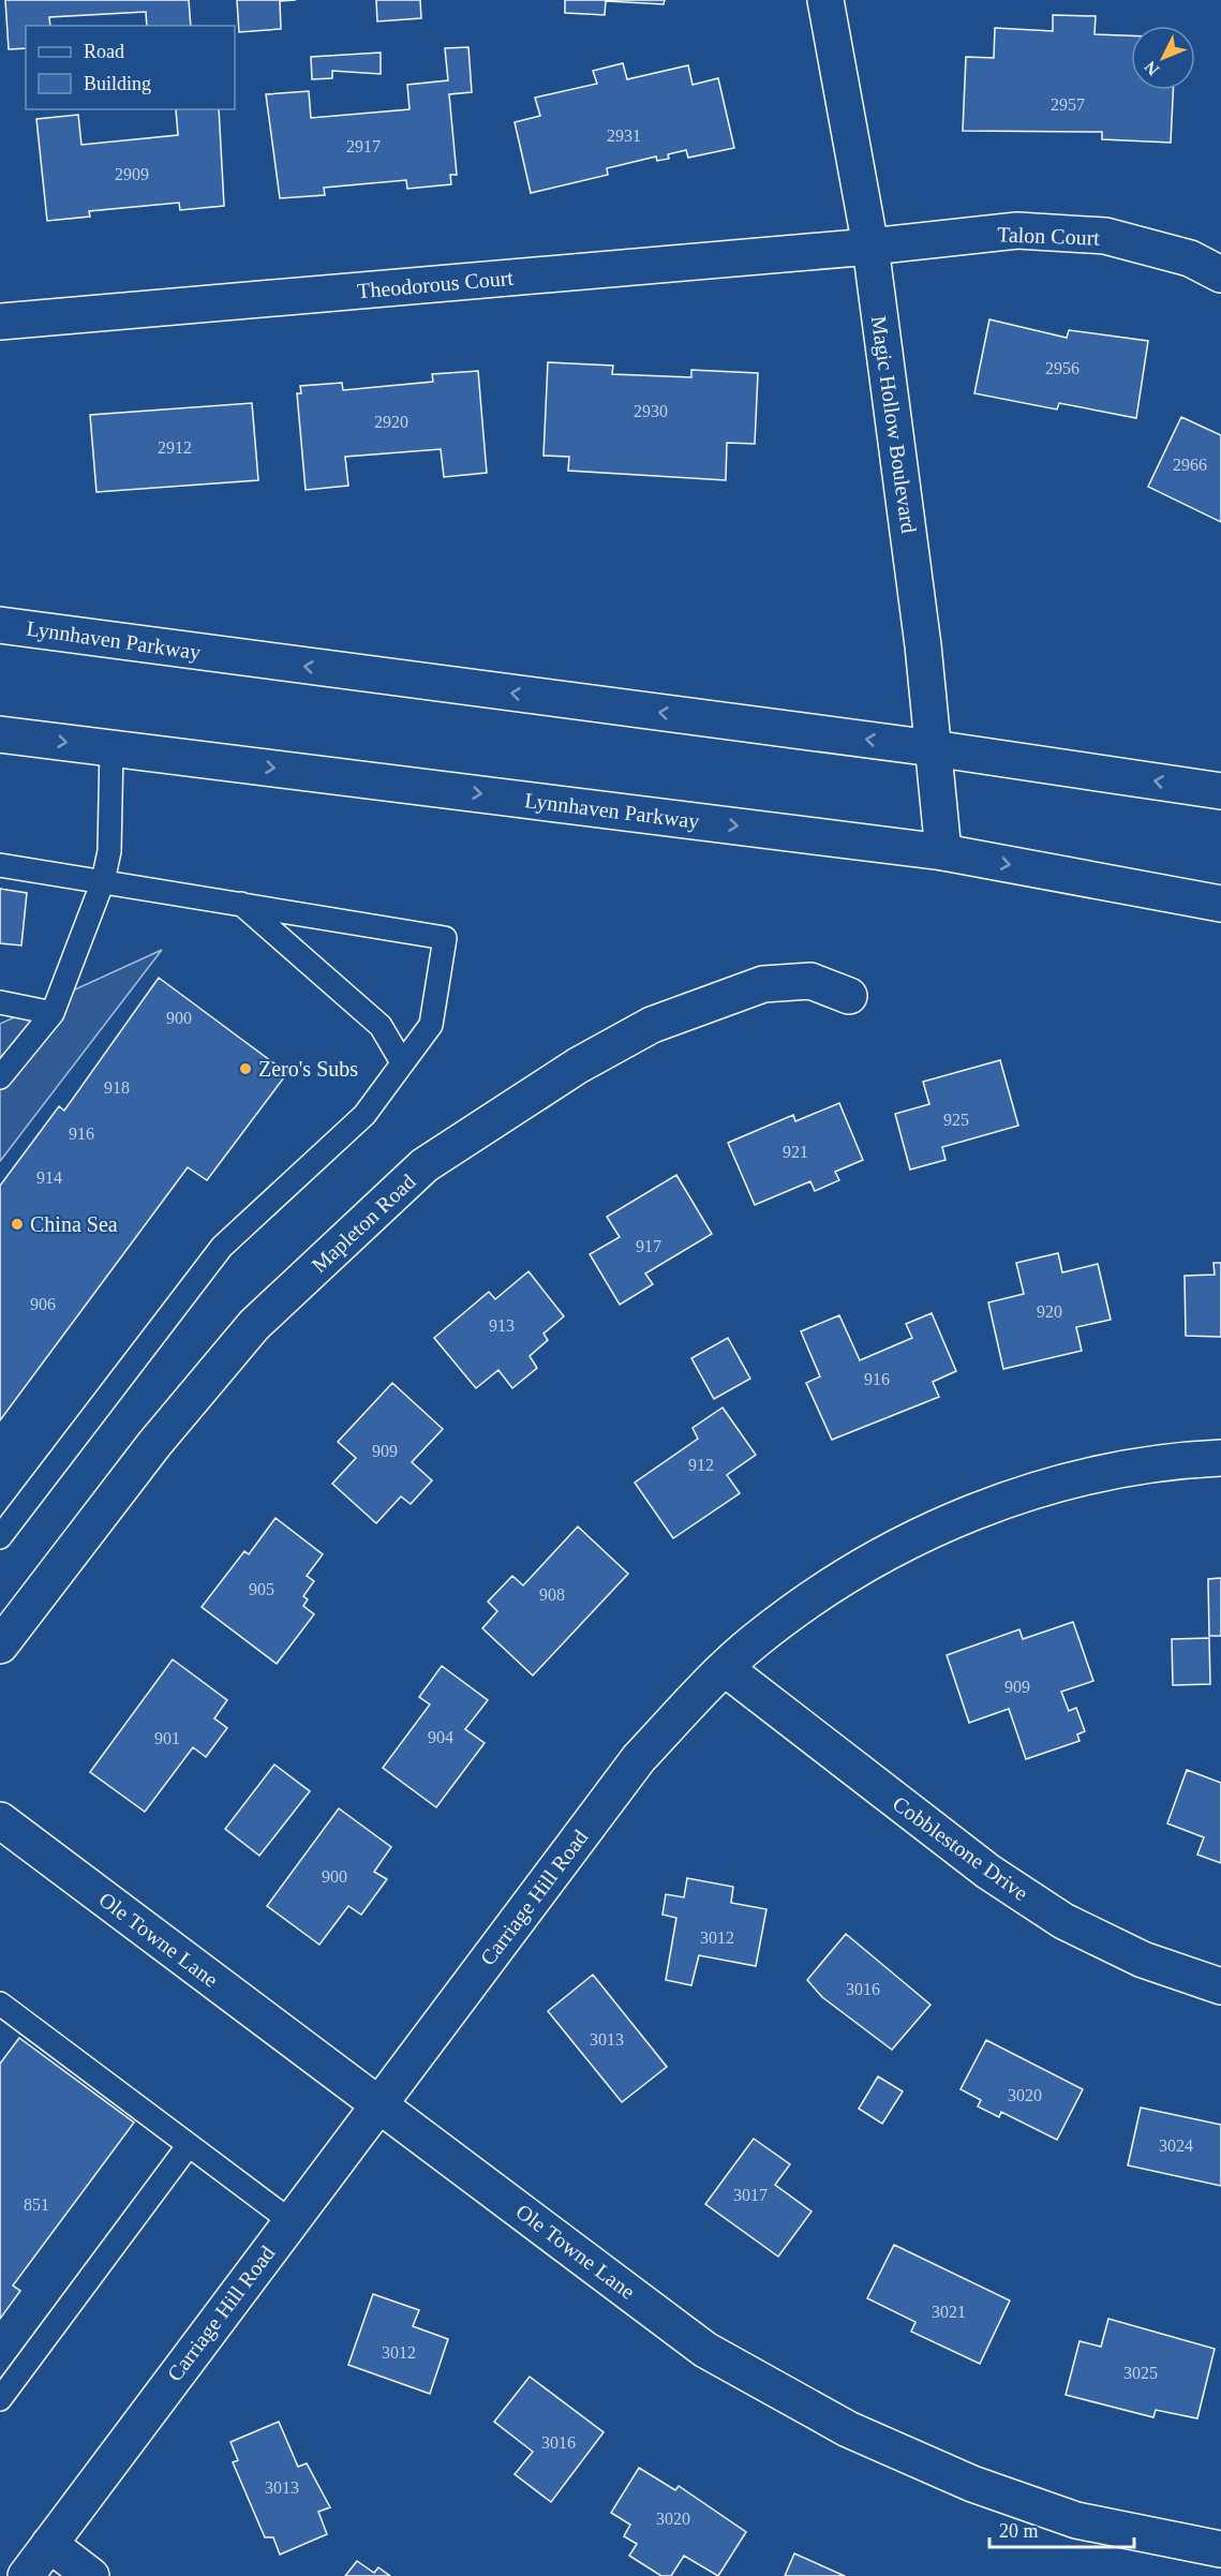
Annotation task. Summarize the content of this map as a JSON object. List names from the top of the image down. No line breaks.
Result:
{"streets":{"street":["Talon Court","Theodorous Court","Magic Hollow Boulevard","Lynnhaven Parkway","Mapleton Road","Cobblestone Drive","Carriage Hill Road","Ole Towne Lane"]},"crossings":[["Talon Court","Theodorous Court"],["Talon Court","Magic Hollow Boulevard"],["Theodorous Court","Magic Hollow Boulevard"],["Magic Hollow Boulevard","Lynnhaven Parkway"],["Cobblestone Drive","Carriage Hill Road"],["Carriage Hill Road","Ole Towne Lane"]],"places":["Zero's Subs","China Sea"],"house_numbers":["2957","2931","2917","2909","2956","2930","2920","2912","2966","900","918","925","916","921","914","917","906","920","913","916","909","912","905","908","909","904","901","900","3012","3016","3013","3020","3024","3017","851","3021","3012","3025","3016","3013","3020"],"legend":["Road","Building"],"scale_bar":"20 m","north":"bottom left"}
